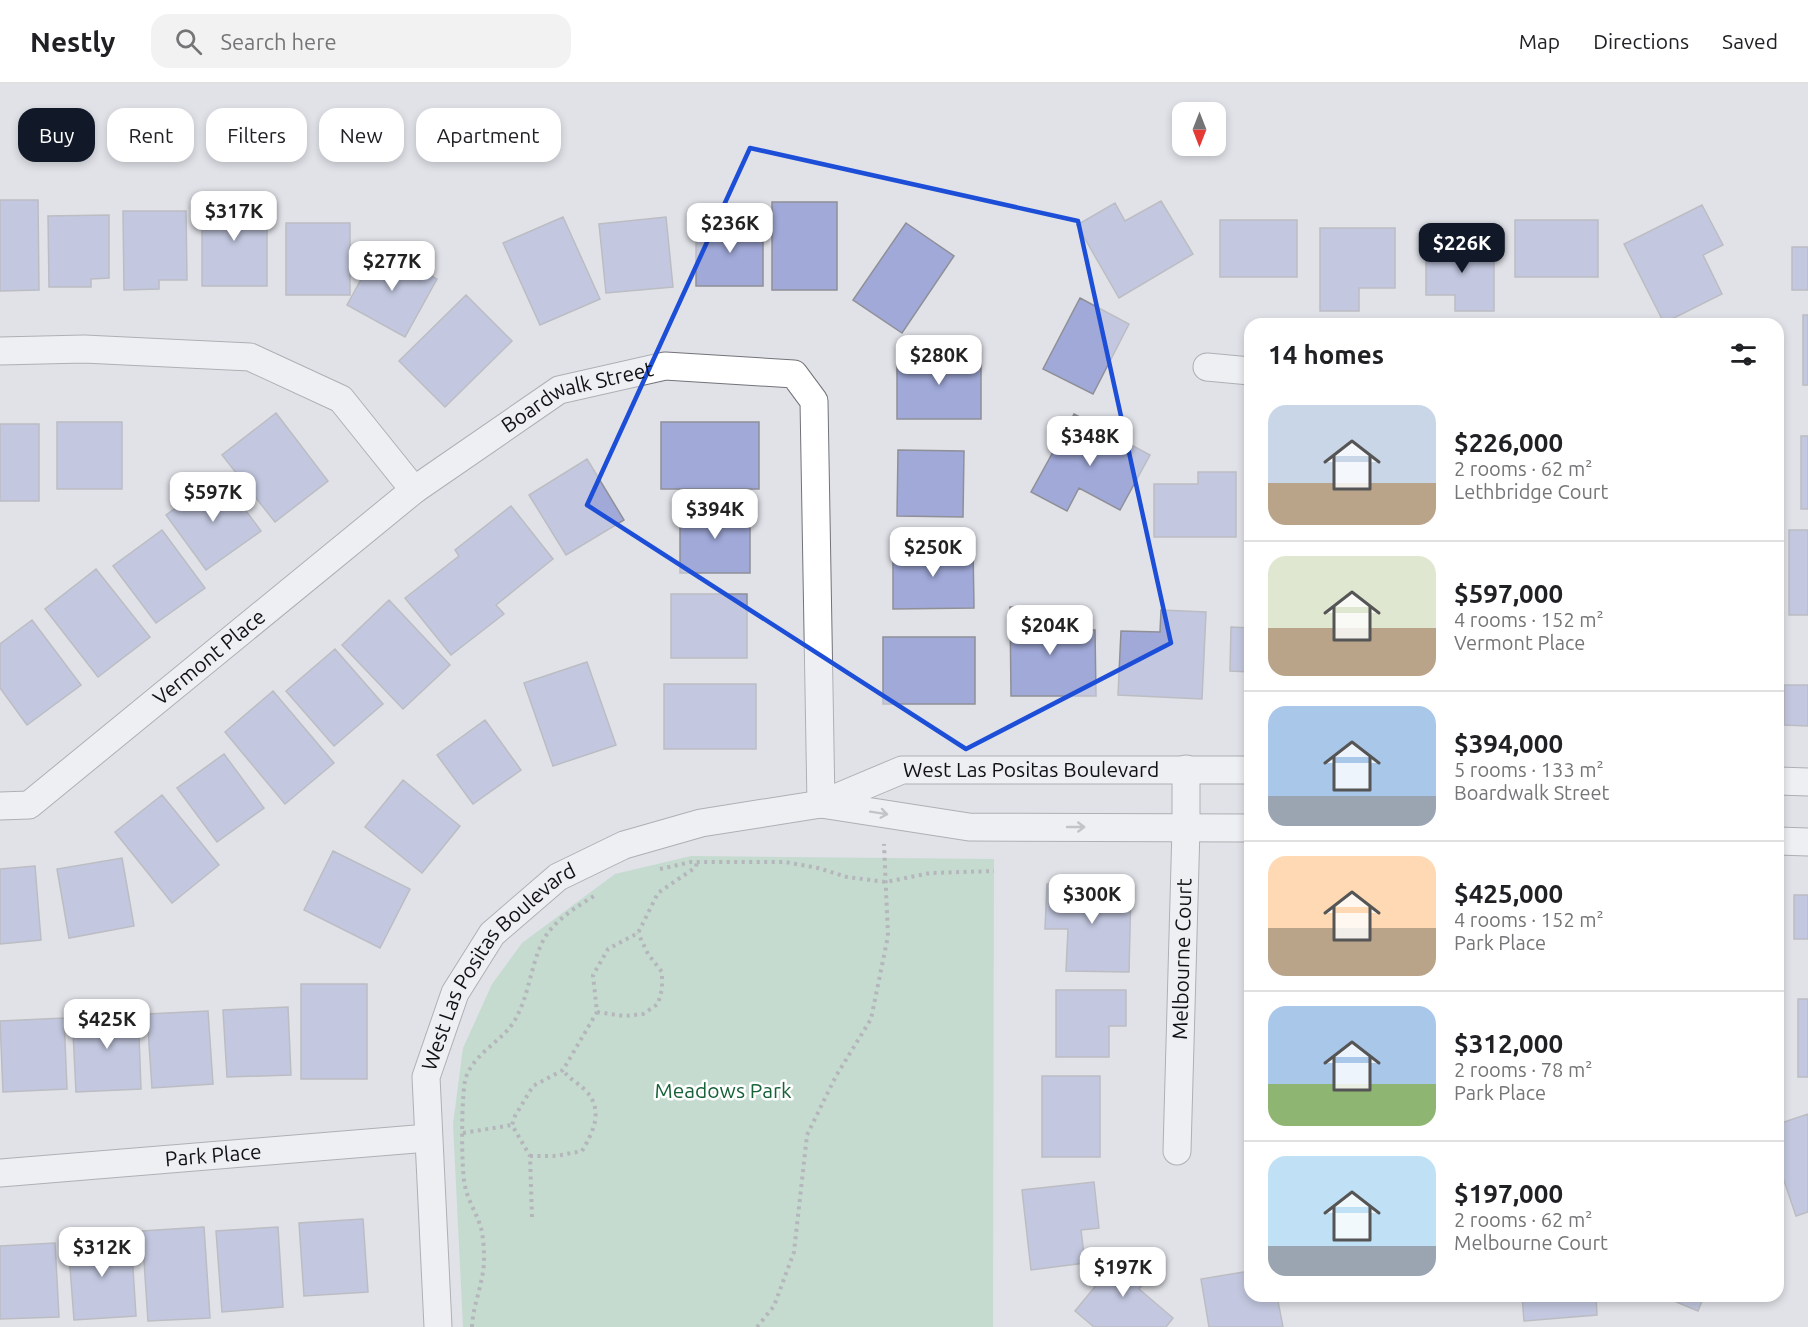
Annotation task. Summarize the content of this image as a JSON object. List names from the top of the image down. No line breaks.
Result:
{"streets":{"street":["Boardwalk Street","Vermont Place","West Las Positas Boulevard","Melbourne Court","Park Place"]},"crossings":[["Boardwalk Street","Vermont Place"],["Boardwalk Street","West Las Positas Boulevard"],["West Las Positas Boulevard","Melbourne Court"],["West Las Positas Boulevard","Park Place"]],"parks":["Meadows Park"],"north":"bottom","page":{"header":"Nestly","search":"Search here","nav":["Map","Directions","Saved"],"chip":["Buy","Rent","Filters","New","Apartment"],"price":["$317K","$236K","$226K","$277K","$280K","$348K","$597K","$394K","$250K","$204K","$300K","$425K","$312K","$197K"],"heading":"14 homes","list":[{"name":"$226,000","note":"2 rooms · 62 m² · Lethbridge Court"},{"name":"$597,000","note":"4 rooms · 152 m² · Vermont Place"},{"name":"$394,000","note":"5 rooms · 133 m² · Boardwalk Street"},{"name":"$425,000","note":"4 rooms · 152 m² · Park Place"},{"name":"$312,000","note":"2 rooms · 78 m² · Park Place"},{"name":"$197,000","note":"2 rooms · 62 m² · Melbourne Court"}]}}
